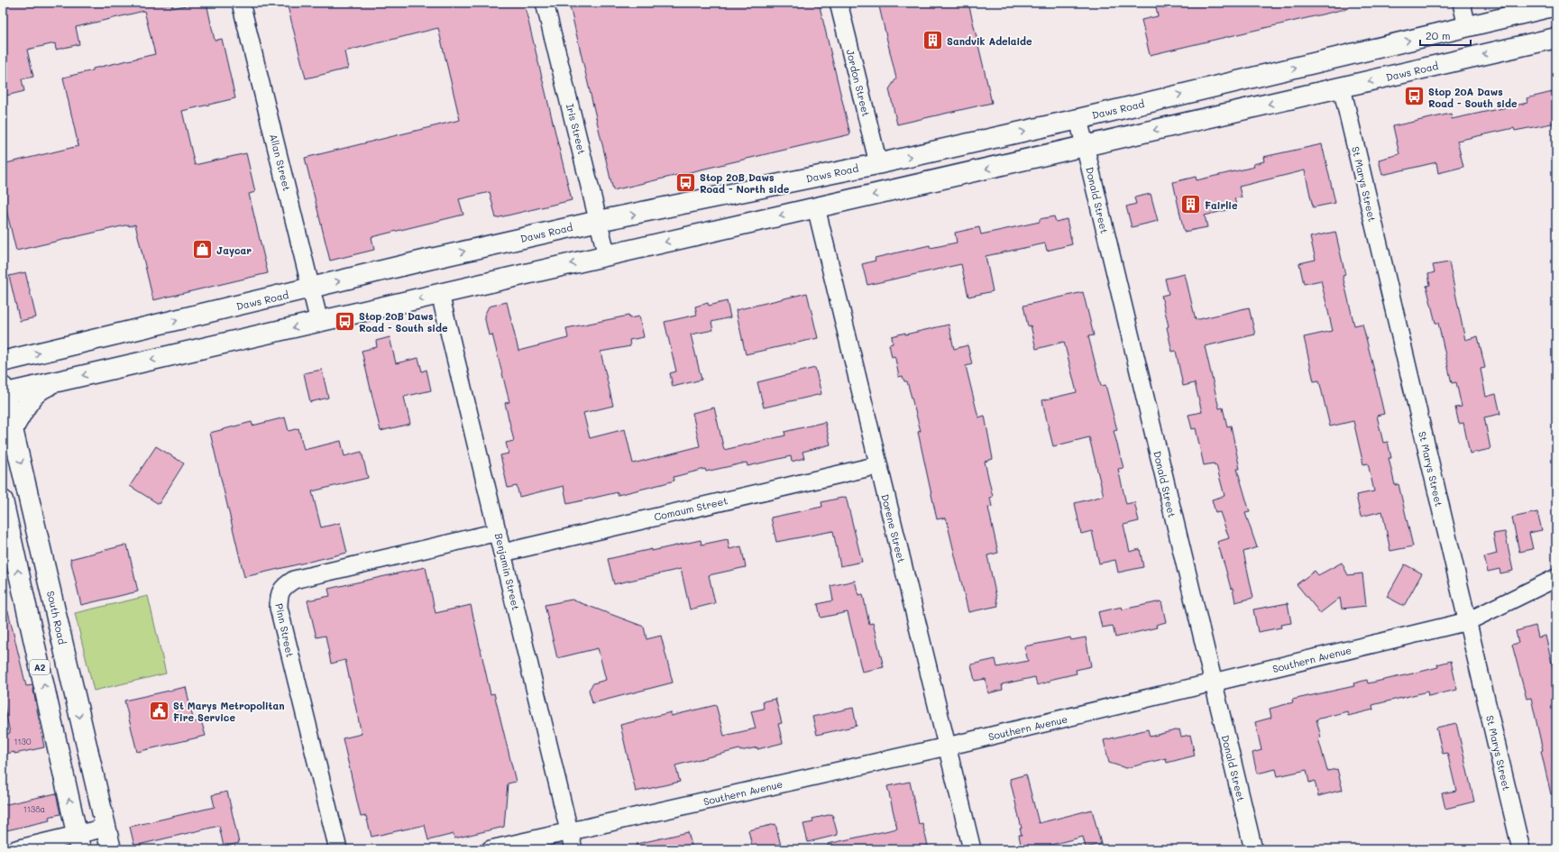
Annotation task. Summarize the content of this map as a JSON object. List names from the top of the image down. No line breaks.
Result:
{"streets":{"main road":["Daws Road","South Road","A2"],"street":["Jordon Street","Iris Street","Allan Street","St Marys Street","Donald Street","Comaum Street","Dorene Street","Benjamin Street","Pinn Street","Southern Avenue"]},"crossings":[["Daws Road","Jordon Street"],["Daws Road","Iris Street"],["Daws Road","Allan Street"],["Daws Road","St Marys Street"],["Daws Road","Donald Street"],["Daws Road","Dorene Street"],["Daws Road","Benjamin Street"],["Daws Road","South Road"],["St Marys Street","Southern Avenue"],["Donald Street","Southern Avenue"],["Comaum Street","Dorene Street"],["Comaum Street","Benjamin Street"],["Dorene Street","Southern Avenue"],["Benjamin Street","Pinn Street"],["Benjamin Street","Southern Avenue"]],"places":{"building":["Sandvik Adelaide","Fairlie"],"bus stop":["Stop 20A Daws Road - South side","Stop 20B Daws Road - North side","Stop 20B Daws Road - South side"],"shop":["Jaycar"],"public building":["St Marys Metropolitan Fire Service"]},"house_numbers":["1130","1138a"],"scale_bar":"20 m"}
